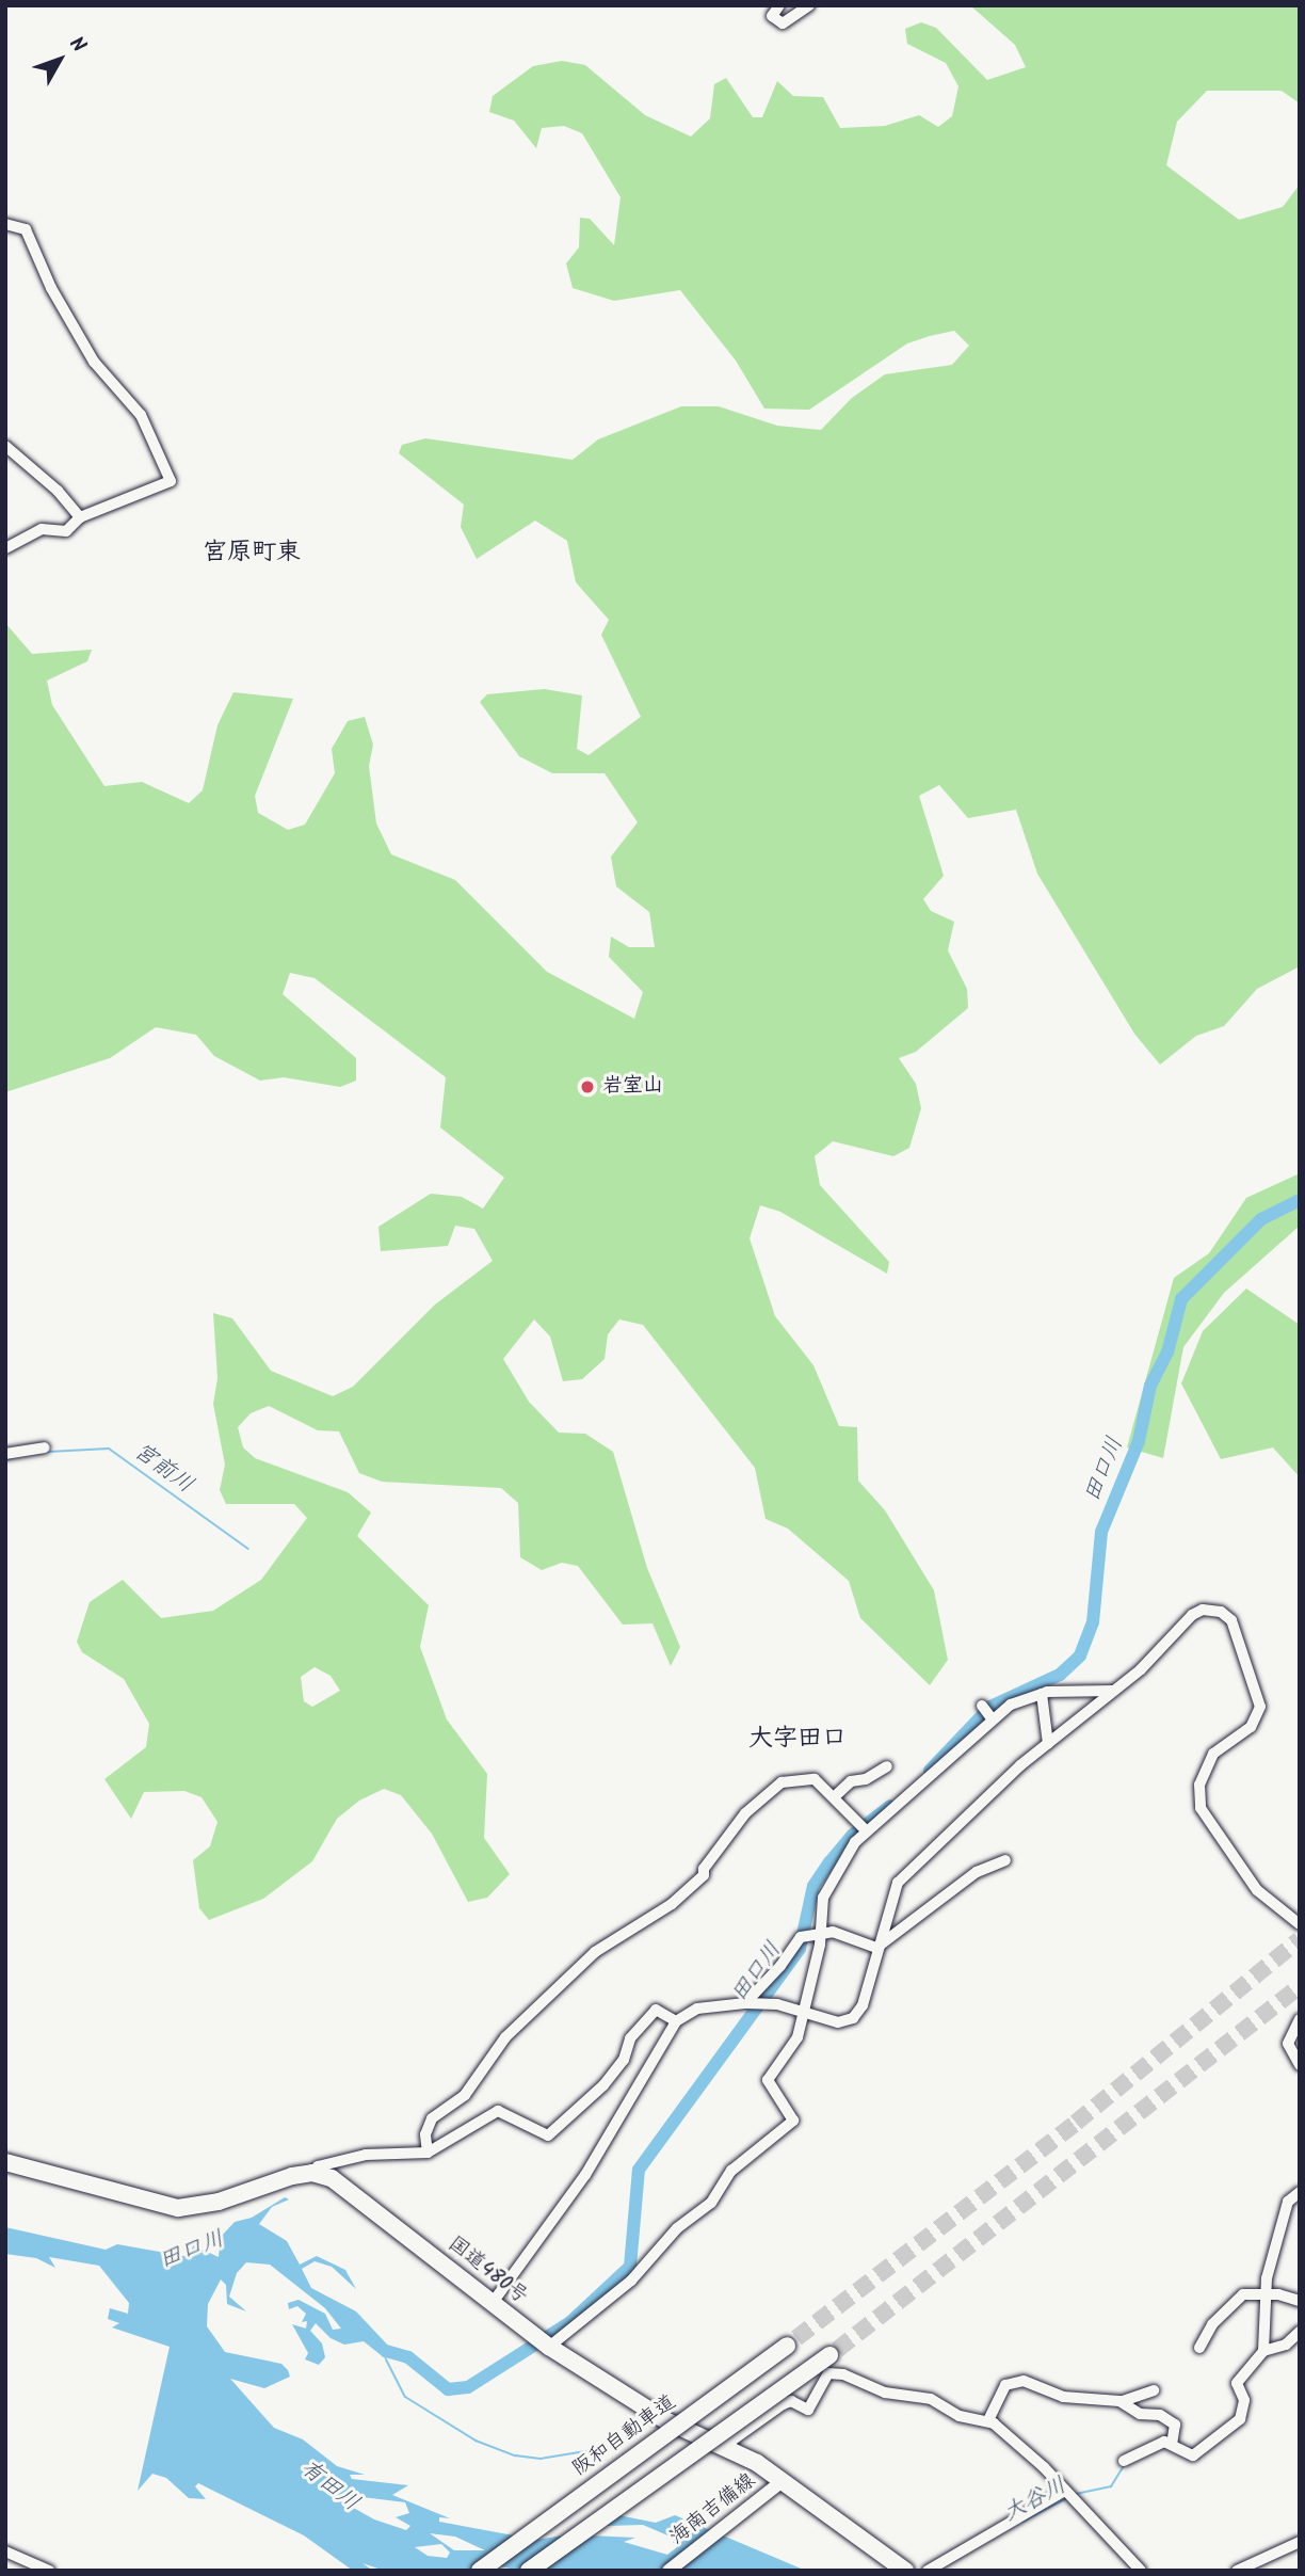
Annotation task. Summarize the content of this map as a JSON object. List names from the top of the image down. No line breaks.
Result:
{"streets":{"highway":["国道480号","阪和自動車道"],"main road":["海南吉備線"]},"crossings":[["国道480号","海南吉備線"]],"districts":["宮原町東","大字田口"],"water":["宮前川","田口川","有田川","大谷川"],"places":["岩室山"],"north":"top right"}
